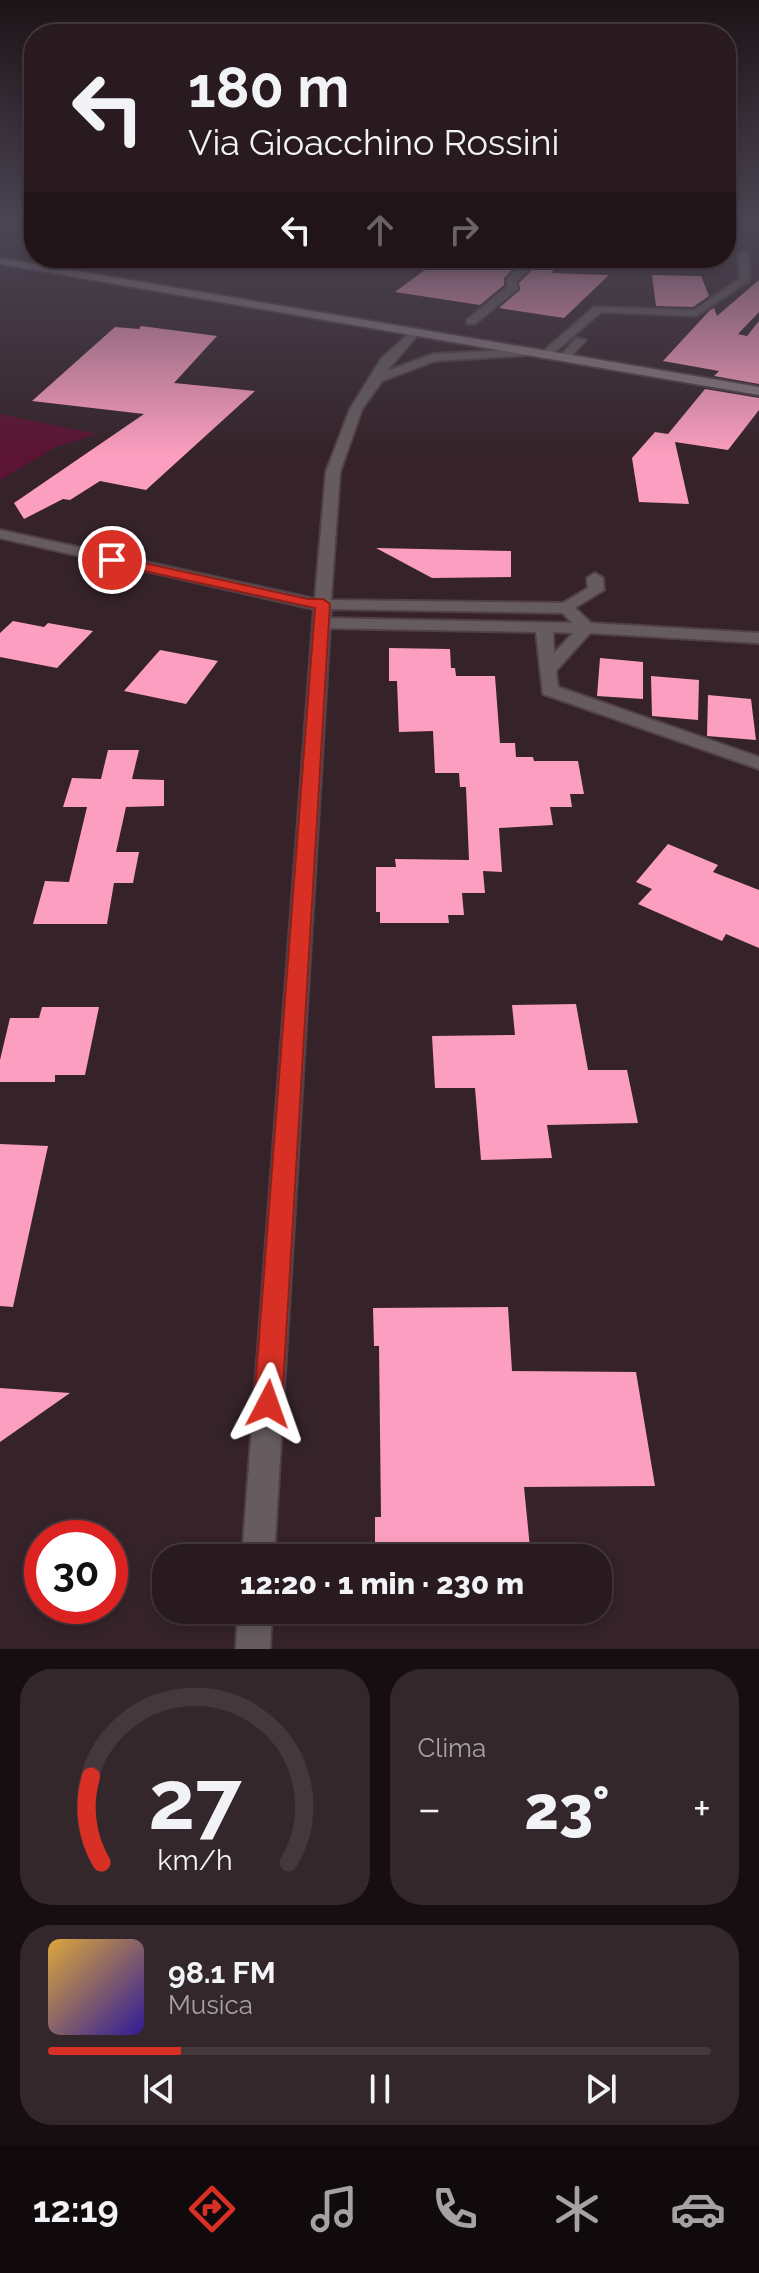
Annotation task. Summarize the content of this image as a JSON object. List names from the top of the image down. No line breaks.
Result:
{"page":{"turn":["180 m","Via Gioacchino Rossini"],"limit":"30","trip":"12:20 · 1 min · 230 m","tile":"Clima","heat":["−","23°","+"],"song":["98.1 FM","Musica"],"tabs":"12:19","gauge":["27","km/h"]}}
